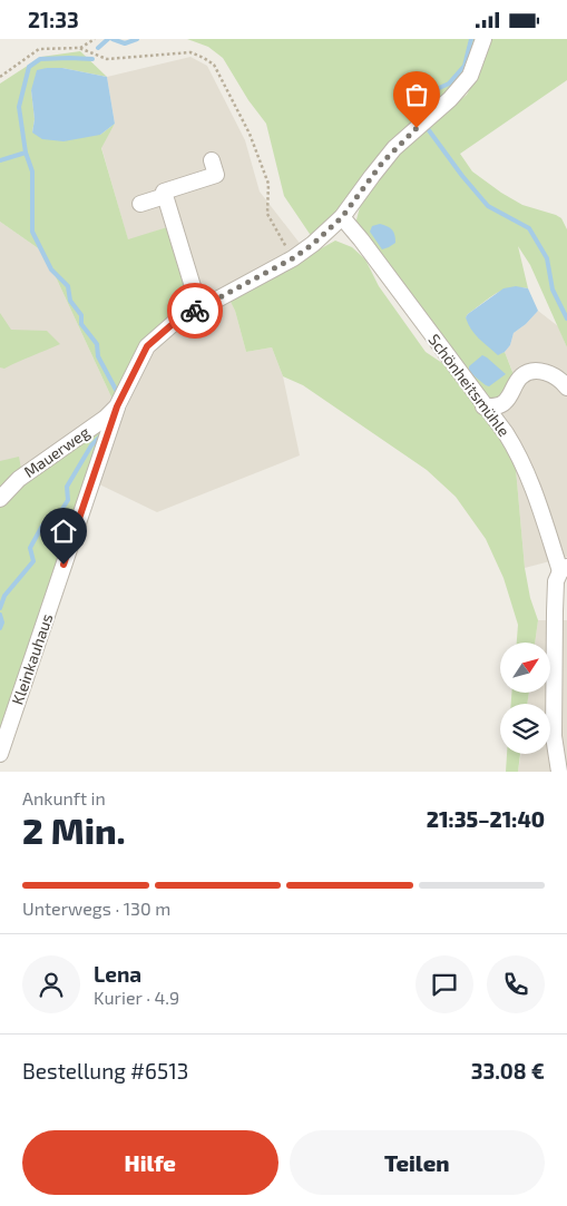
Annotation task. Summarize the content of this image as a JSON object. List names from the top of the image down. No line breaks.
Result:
{"streets":{"street":["Schönheitsmühle","Mauerweg","Kleinkauhaus"]},"crossings":[["Schönheitsmühle","Mauerweg"],["Mauerweg","Kleinkauhaus"]],"north":"top right","page":{"status":"21:33","heading":["2 Min.","Ankunft in","21:35–21:40"],"panel":["Lena","Kurier · 4.9","Bestellung #6513","33.08 €"],"bar":"Unterwegs · 130 m","buttons":["Hilfe","Teilen"]}}
